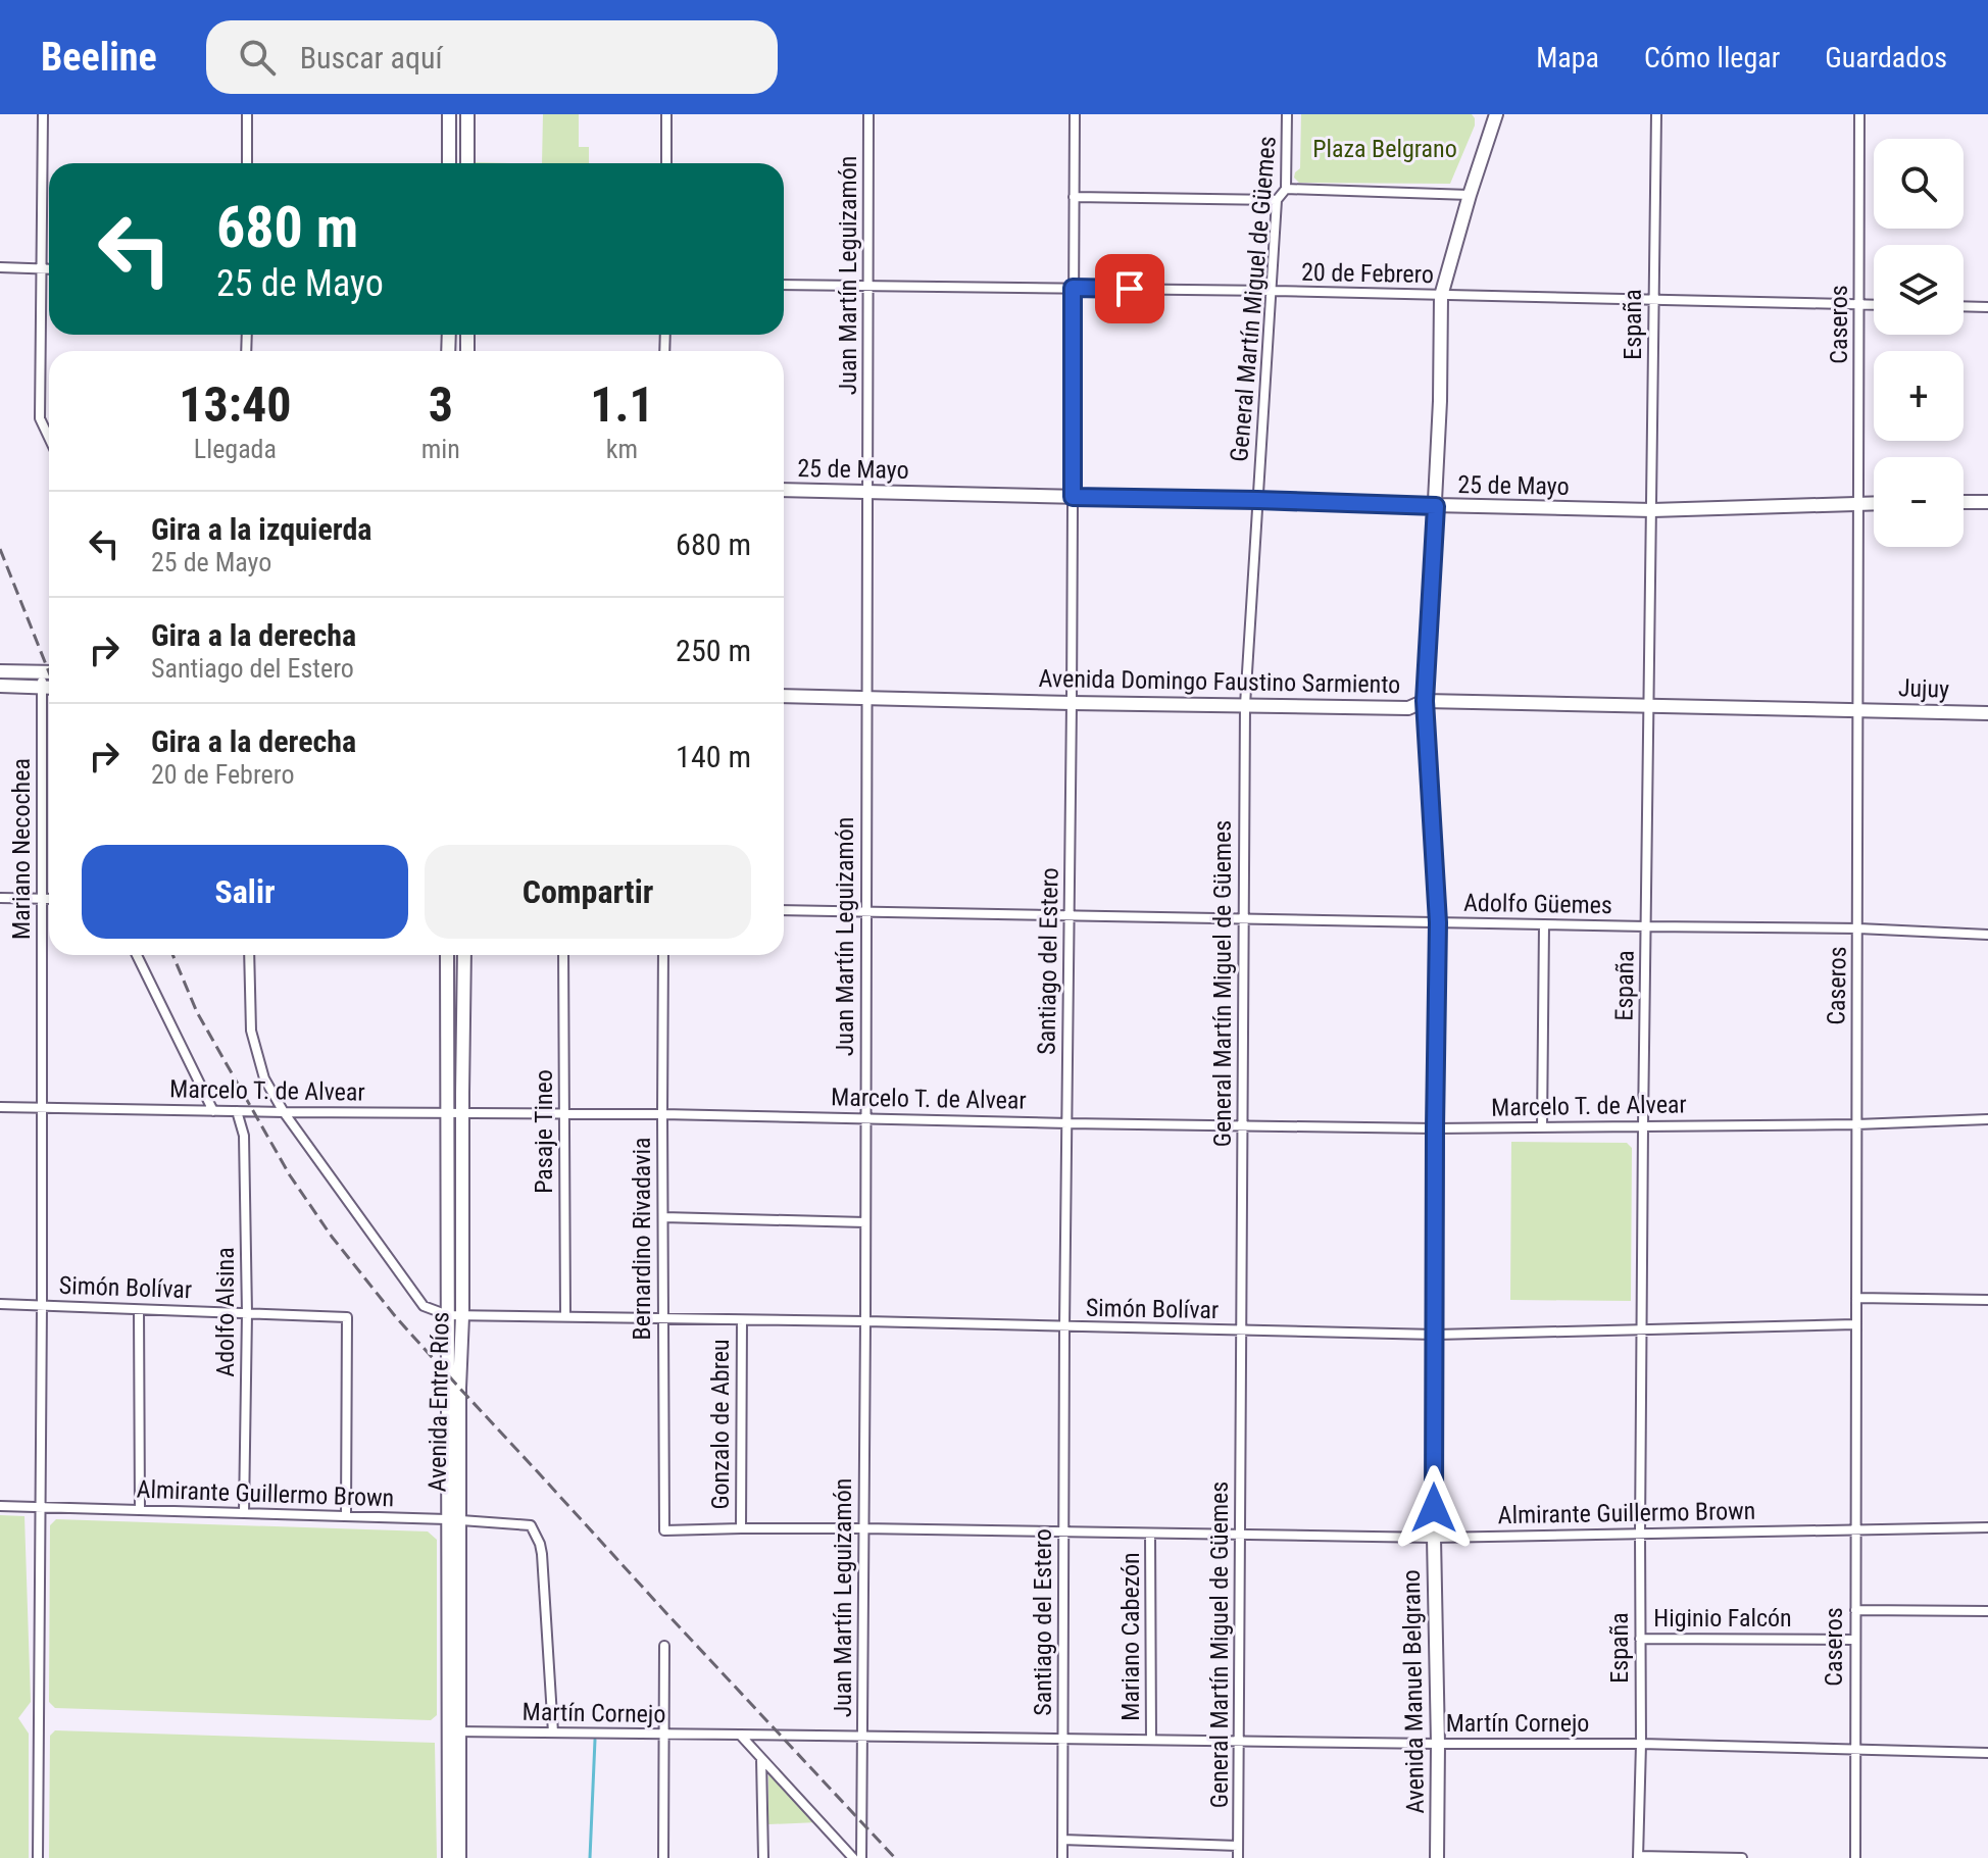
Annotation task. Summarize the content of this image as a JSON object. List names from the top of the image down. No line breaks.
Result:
{"streets":{"main road":["25 de Mayo","Avenida Domingo Faustino Sarmiento","Jujuy","Avenida Entre Ríos","Avenida Manuel Belgrano"],"street":["20 de Febrero","Juan Martín Leguizamón","General Martín Miguel de Güemes","España","Caseros","Mariano Necochea","Adolfo Güemes","Santiago del Estero","Marcelo T. de Alvear","Pasaje Tineo","Bernardino Rivadavia","Simón Bolívar","Adolfo Alsina","Gonzalo de Abreu","Almirante Guillermo Brown","Higinio Falcón","Mariano Cabezón","Martín Cornejo"]},"crossings":[["20 de Febrero","Juan Martín Leguizamón"],["20 de Febrero","General Martín Miguel de Güemes"],["20 de Febrero","España"],["20 de Febrero","Caseros"],["20 de Febrero","Santiago del Estero"],["20 de Febrero","Avenida Manuel Belgrano"],["Juan Martín Leguizamón","25 de Mayo"],["Juan Martín Leguizamón","Avenida Domingo Faustino Sarmiento"],["Juan Martín Leguizamón","Adolfo Güemes"],["Juan Martín Leguizamón","Marcelo T. de Alvear"],["Juan Martín Leguizamón","Simón Bolívar"],["Juan Martín Leguizamón","Almirante Guillermo Brown"],["Juan Martín Leguizamón","Martín Cornejo"],["General Martín Miguel de Güemes","25 de Mayo"],["General Martín Miguel de Güemes","Avenida Domingo Faustino Sarmiento"],["General Martín Miguel de Güemes","Adolfo Güemes"],["General Martín Miguel de Güemes","Marcelo T. de Alvear"],["General Martín Miguel de Güemes","Simón Bolívar"],["General Martín Miguel de Güemes","Almirante Guillermo Brown"],["General Martín Miguel de Güemes","Martín Cornejo"],["España","25 de Mayo"],["España","Avenida Domingo Faustino Sarmiento"],["España","Adolfo Güemes"],["España","Marcelo T. de Alvear"],["España","Simón Bolívar"],["España","Almirante Guillermo Brown"],["España","Higinio Falcón"],["España","Martín Cornejo"],["Caseros","25 de Mayo"],["Caseros","Avenida Domingo Faustino Sarmiento"],["Caseros","Jujuy"],["Caseros","Adolfo Güemes"],["Caseros","Marcelo T. de Alvear"],["Caseros","Simón Bolívar"],["Caseros","Almirante Guillermo Brown"],["Caseros","Higinio Falcón"],["Caseros","Martín Cornejo"],["25 de Mayo","Santiago del Estero"],["25 de Mayo","Avenida Manuel Belgrano"],["Avenida Domingo Faustino Sarmiento","Jujuy"],["Avenida Domingo Faustino Sarmiento","Santiago del Estero"],["Avenida Domingo Faustino Sarmiento","Avenida Manuel Belgrano"],["Mariano Necochea","Marcelo T. de Alvear"],["Mariano Necochea","Simón Bolívar"],["Mariano Necochea","Almirante Guillermo Brown"],["Adolfo Güemes","Santiago del Estero"],["Adolfo Güemes","Avenida Manuel Belgrano"],["Santiago del Estero","Marcelo T. de Alvear"],["Santiago del Estero","Simón Bolívar"],["Santiago del Estero","Almirante Guillermo Brown"],["Santiago del Estero","Martín Cornejo"],["Marcelo T. de Alvear","Pasaje Tineo"],["Marcelo T. de Alvear","Bernardino Rivadavia"],["Marcelo T. de Alvear","Adolfo Alsina"],["Marcelo T. de Alvear","Avenida Entre Ríos"],["Marcelo T. de Alvear","Avenida Manuel Belgrano"],["Pasaje Tineo","Simón Bolívar"],["Bernardino Rivadavia","Simón Bolívar"],["Bernardino Rivadavia","Almirante Guillermo Brown"],["Simón Bolívar","Adolfo Alsina"],["Simón Bolívar","Avenida Entre Ríos"],["Simón Bolívar","Gonzalo de Abreu"],["Simón Bolívar","Almirante Guillermo Brown"],["Simón Bolívar","Avenida Manuel Belgrano"],["Adolfo Alsina","Almirante Guillermo Brown"],["Avenida Entre Ríos","Almirante Guillermo Brown"],["Avenida Entre Ríos","Martín Cornejo"],["Gonzalo de Abreu","Almirante Guillermo Brown"],["Almirante Guillermo Brown","Mariano Cabezón"],["Almirante Guillermo Brown","Avenida Manuel Belgrano"],["Almirante Guillermo Brown","Martín Cornejo"],["Mariano Cabezón","Martín Cornejo"],["Avenida Manuel Belgrano","Martín Cornejo"]],"parks":["Plaza Belgrano"],"page":{"header":"Beeline","search":"Buscar aquí","nav":["Mapa","Cómo llegar","Guardados"],"map_buttons":["+","−"],"turn":["680 m","25 de Mayo"],"eta":["13:40","Llegada","3","min","1.1","km"],"list":[{"name":"Gira a la izquierda","note":"25 de Mayo","value":"680 m"},{"name":"Gira a la derecha","note":"Santiago del Estero","value":"250 m"},{"name":"Gira a la derecha","note":"20 de Febrero","value":"140 m"}],"buttons":["Salir","Compartir"]}}
